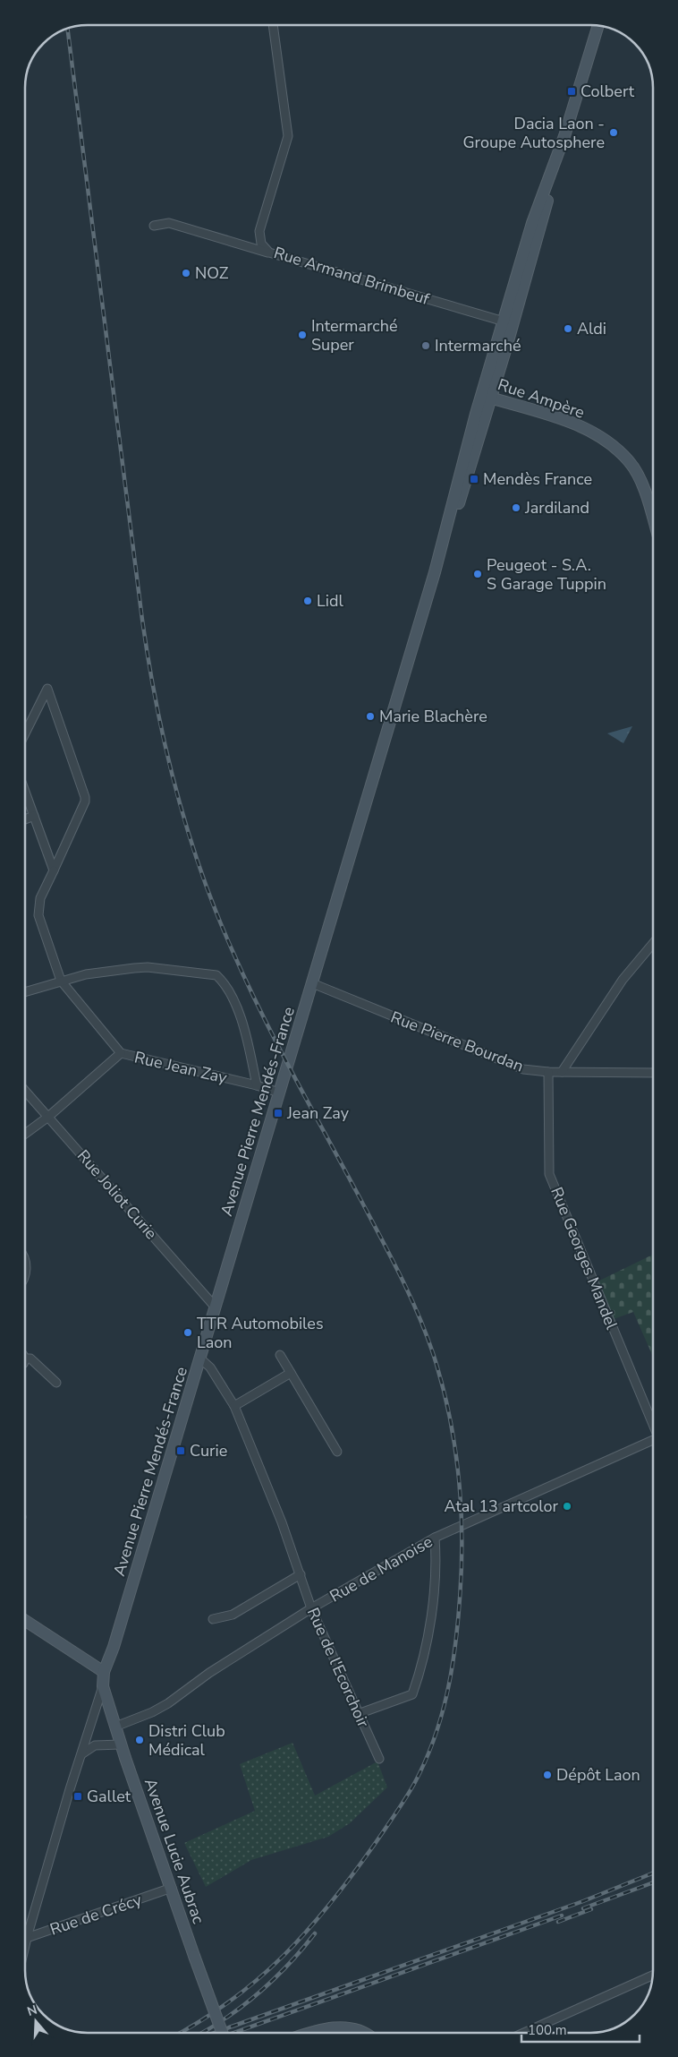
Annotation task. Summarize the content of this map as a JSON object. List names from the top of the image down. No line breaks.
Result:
{"streets":{"main road":["Rue Ampère","Avenue Pierre Mendés-France","Avenue Lucie Aubrac"],"street":["Rue Armand Brimbeuf","Rue Pierre Bourdan","Rue Jean Zay","Rue Joliot Curie","Rue Georges Mandel","Rue de Manoise","Rue de l'Ecorchoir","Rue de Crécy"]},"crossings":[["Rue Armand Brimbeuf","Avenue Pierre Mendés-France"],["Rue Ampère","Avenue Pierre Mendés-France"],["Rue Pierre Bourdan","Avenue Pierre Mendés-France"],["Rue Pierre Bourdan","Rue Georges Mandel"],["Rue Jean Zay","Avenue Pierre Mendés-France"],["Avenue Pierre Mendés-France","Rue Joliot Curie"],["Avenue Pierre Mendés-France","Rue de l'Ecorchoir"],["Avenue Pierre Mendés-France","Avenue Lucie Aubrac"],["Rue de Manoise","Rue de l'Ecorchoir"],["Rue de Manoise","Avenue Lucie Aubrac"],["Avenue Lucie Aubrac","Rue de Crécy"]],"places":{"transit":["Colbert","Mendès France","Jean Zay","Curie","Gallet"],"other":["Dacia Laon - Groupe Autosphere","NOZ","Aldi","Intermarché Super","Intermarché","Jardiland","Peugeot - S.A. S Garage Tuppin","Lidl","Marie Blachère","TTR Automobiles Laon","Atal 13 artcolor","Distri Club Médical","Dépôt Laon"]},"scale_bar":"100 m","north":"top"}
